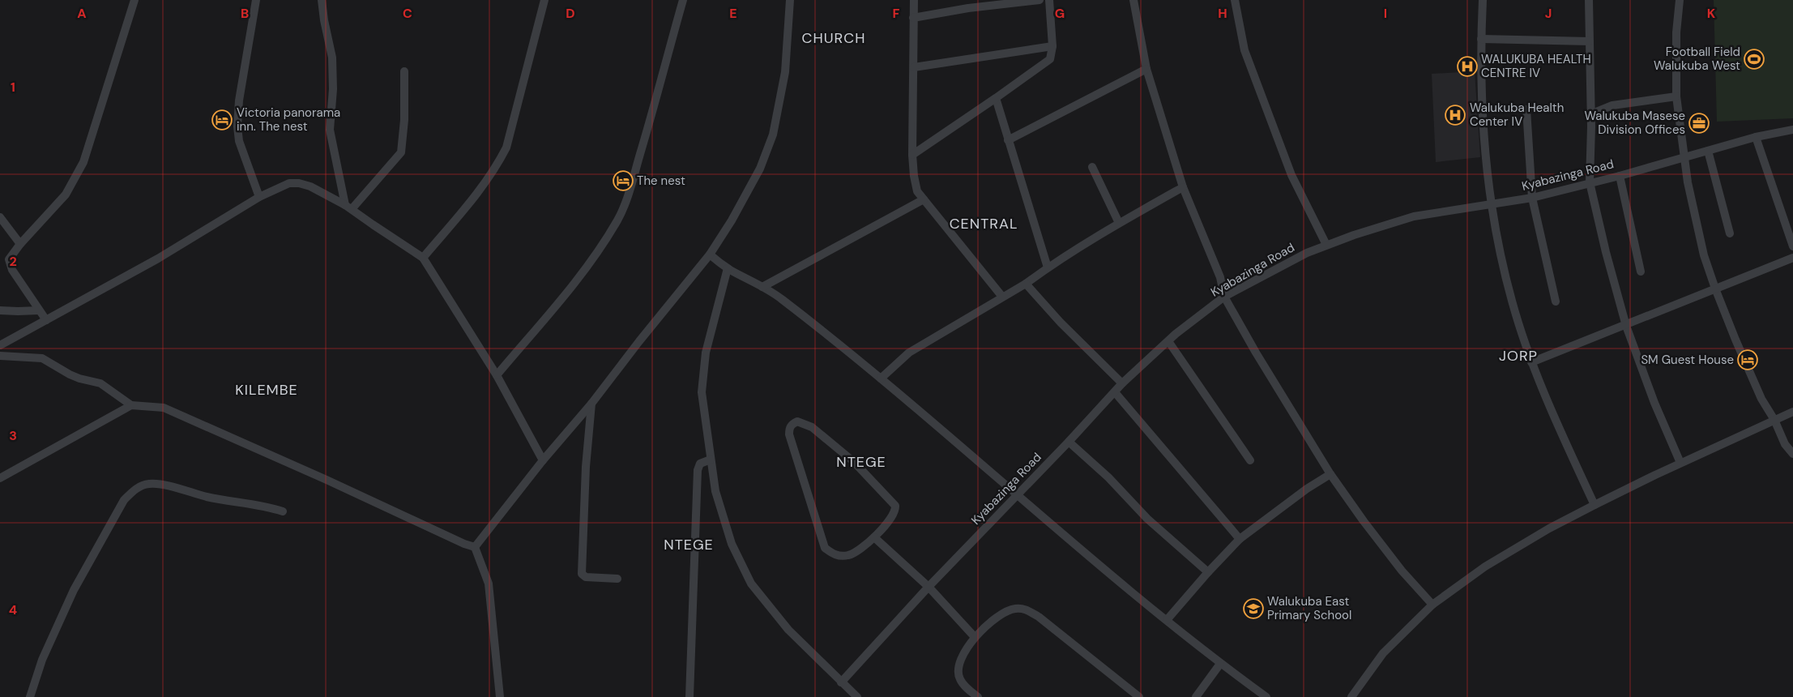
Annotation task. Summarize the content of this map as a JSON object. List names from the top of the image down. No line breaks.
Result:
{"streets":{"street":["Kyabazinga Road"]},"districts":["CHURCH","CENTRAL","JORP","KILEMBE","NTEGE","NTEGE"],"places":{"sports":["Football Field Walukuba West"],"hospital":["WALUKUBA HEALTH CENTRE IV","Walukuba Health Center IV"],"hotel":["Victoria panorama inn. The nest","The nest","SM Guest House"],"office":["Walukuba Masese Division Offices"],"school or university":["Walukuba East Primary School"]},"grid":{"columns":["A","B","C","D","E","F","G","H","I","J","K"],"rows":["1","2","3","4"]}}
